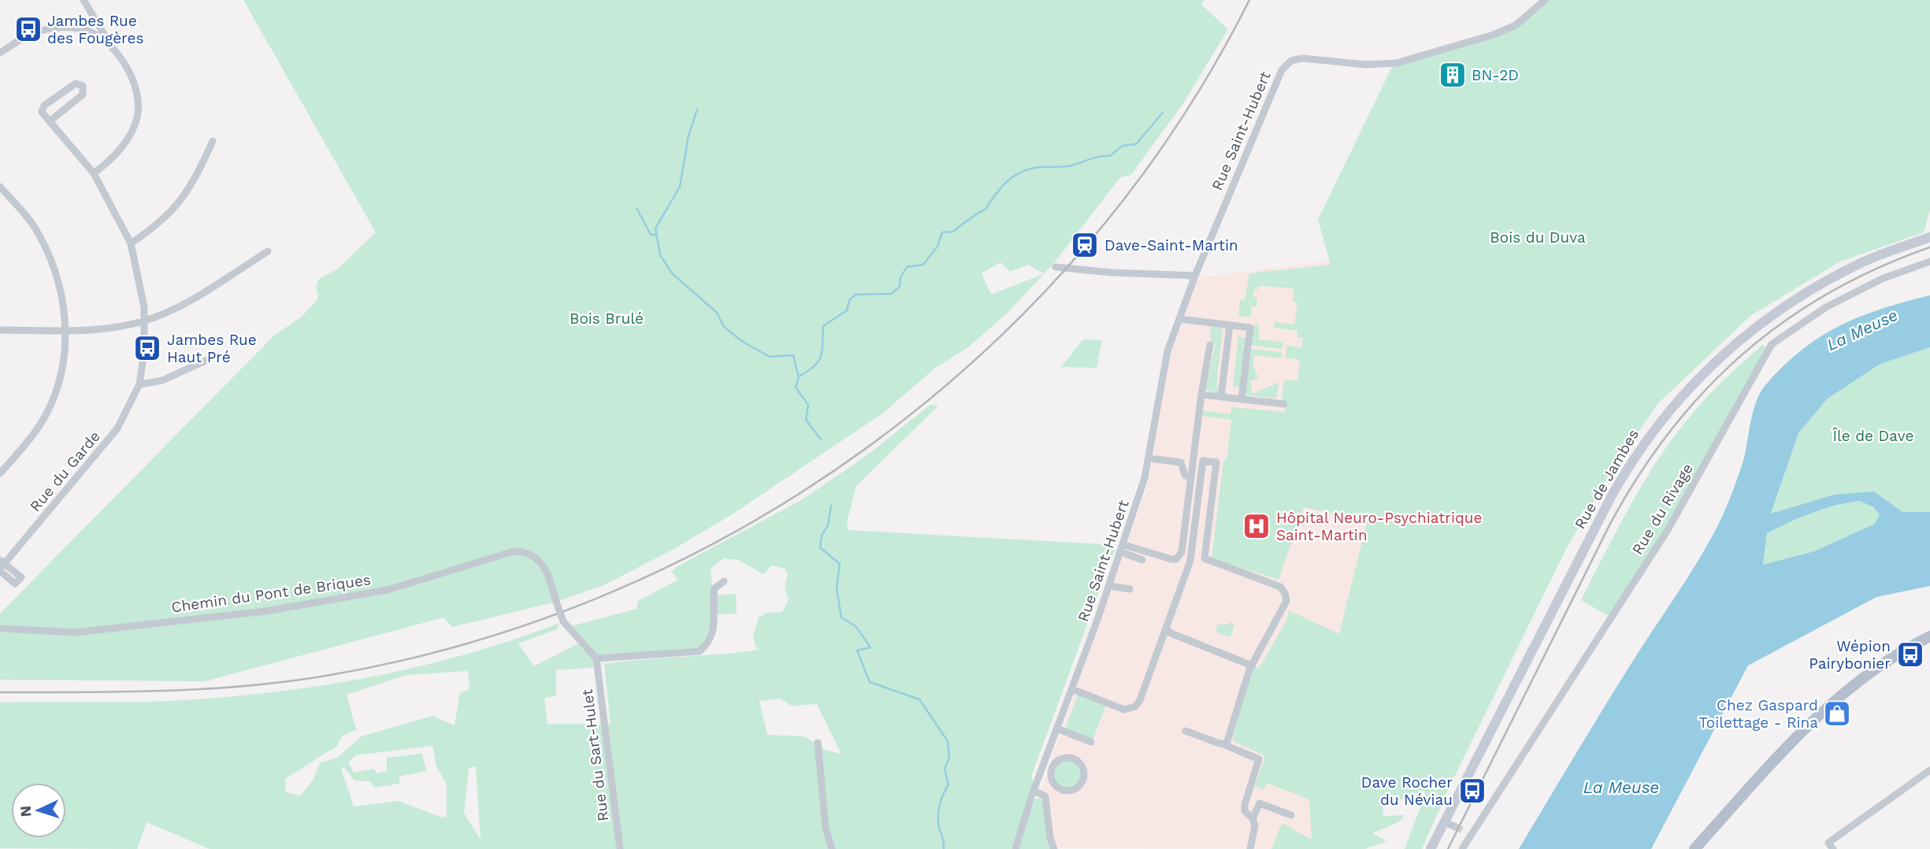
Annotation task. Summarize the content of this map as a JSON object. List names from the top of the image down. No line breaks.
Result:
{"streets":{"main road":["Rue de Jambes"],"street":["Rue Saint-Hubert","Rue du Garde","Rue du Rivage","Chemin du Pont de Briques","Rue du Sart-Hulet"]},"crossings":[["Chemin du Pont de Briques","Rue du Sart-Hulet"]],"water":["La Meuse"],"parks":["Bois du Duva","Bois Brulé","Île de Dave"],"places":{"bus stop":["Jambes Rue des Fougères","Jambes Rue Haut Pré","Wépion Pairybonier","Dave Rocher du Néviau"],"building":["BN-2D"],"station":["Dave-Saint-Martin"],"hospital":["Hôpital Neuro-Psychiatrique Saint-Martin"],"shop":["Chez Gaspard Toilettage - Rina"]},"north":"left"}
